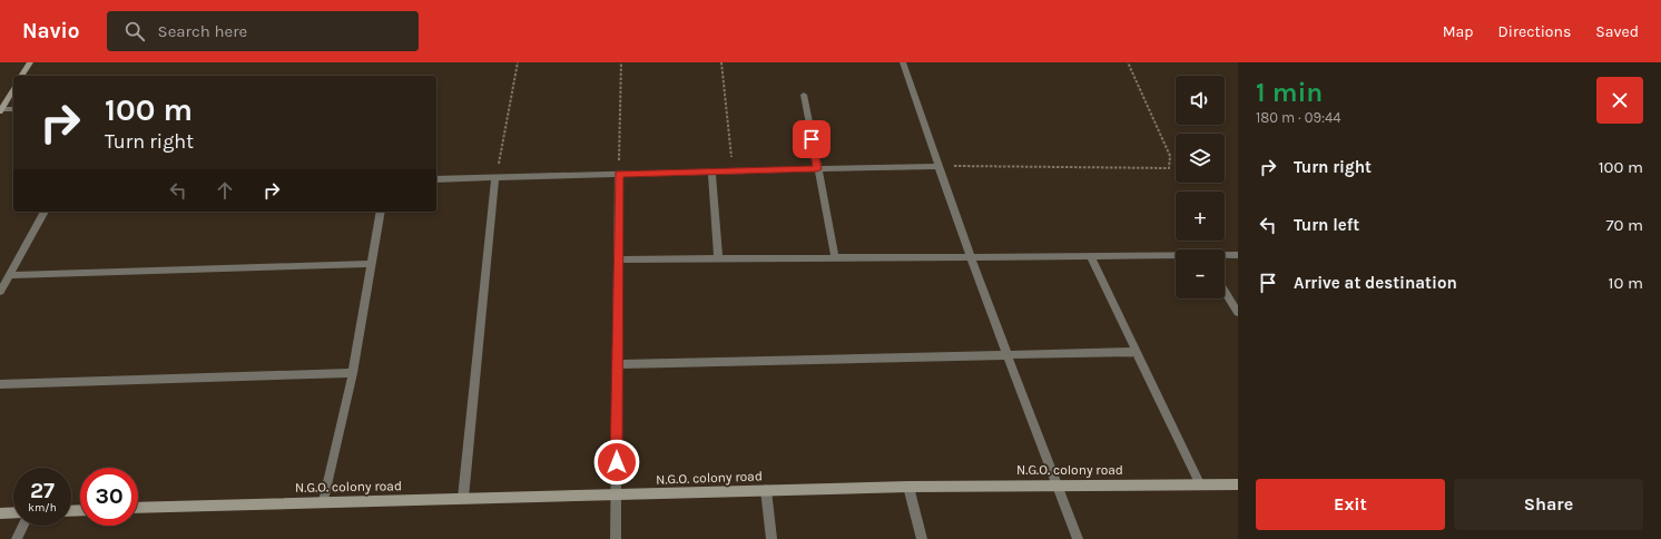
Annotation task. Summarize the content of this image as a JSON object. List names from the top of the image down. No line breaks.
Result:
{"streets":{"main road":["N.G.O. colony road"]},"page":{"header":"Navio","search":"Search here","nav":["Map","Directions","Saved"],"heading":["1 min","180 m · 09:44"],"map_buttons":["+","−"],"turn":["100 m","Turn right"],"list":[{"name":"Turn right","value":"100 m"},{"name":"Turn left","value":"70 m"},{"name":"Arrive at destination","value":"10 m"}],"speed":"27 km/h","limit":"30","buttons":["Exit","Share"]}}
